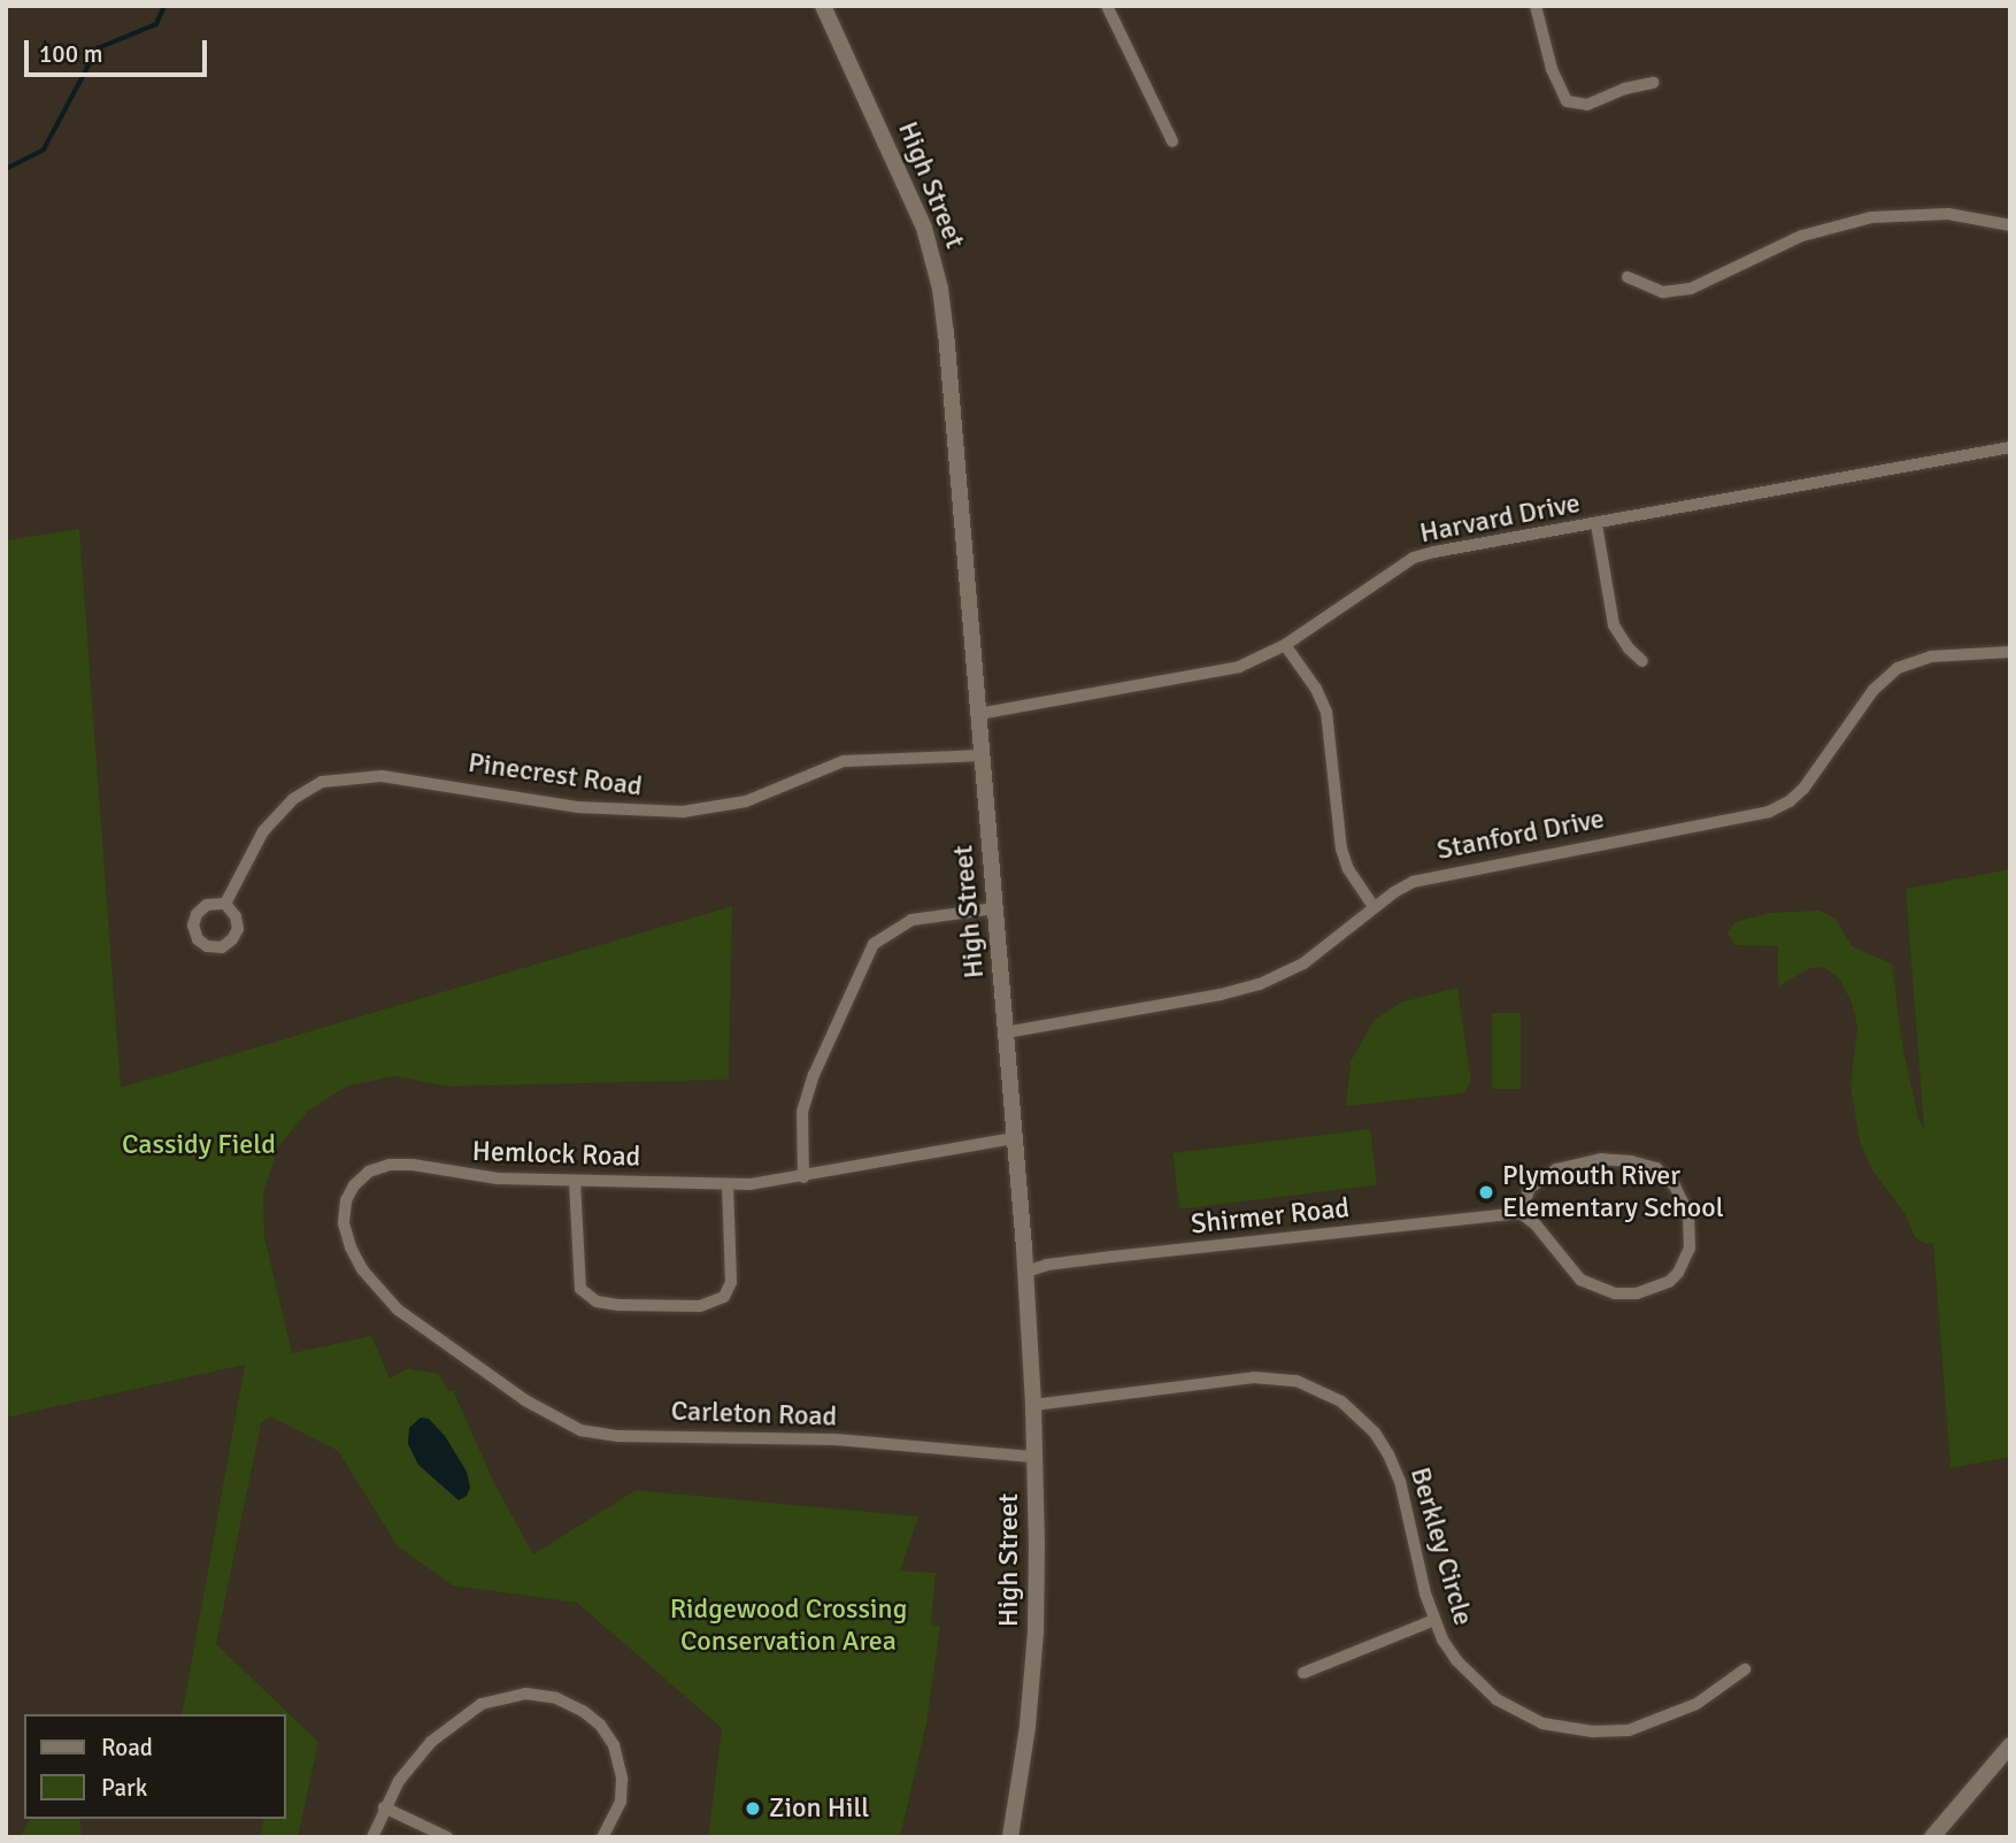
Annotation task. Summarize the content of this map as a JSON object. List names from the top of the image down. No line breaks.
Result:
{"streets":{"main road":["High Street"],"street":["Harvard Drive","Pinecrest Road","Stanford Drive","Hemlock Road","Shirmer Road","Carleton Road","Berkley Circle"]},"crossings":[["High Street","Harvard Drive"],["High Street","Pinecrest Road"],["High Street","Stanford Drive"],["High Street","Hemlock Road"],["High Street","Shirmer Road"],["High Street","Carleton Road"],["High Street","Berkley Circle"],["Hemlock Road","Carleton Road"]],"parks":["Cassidy Field","Ridgewood Crossing Conservation Area"],"places":["Plymouth River Elementary School","Zion Hill"],"legend":["Road","Park"],"scale_bar":"100 m"}
